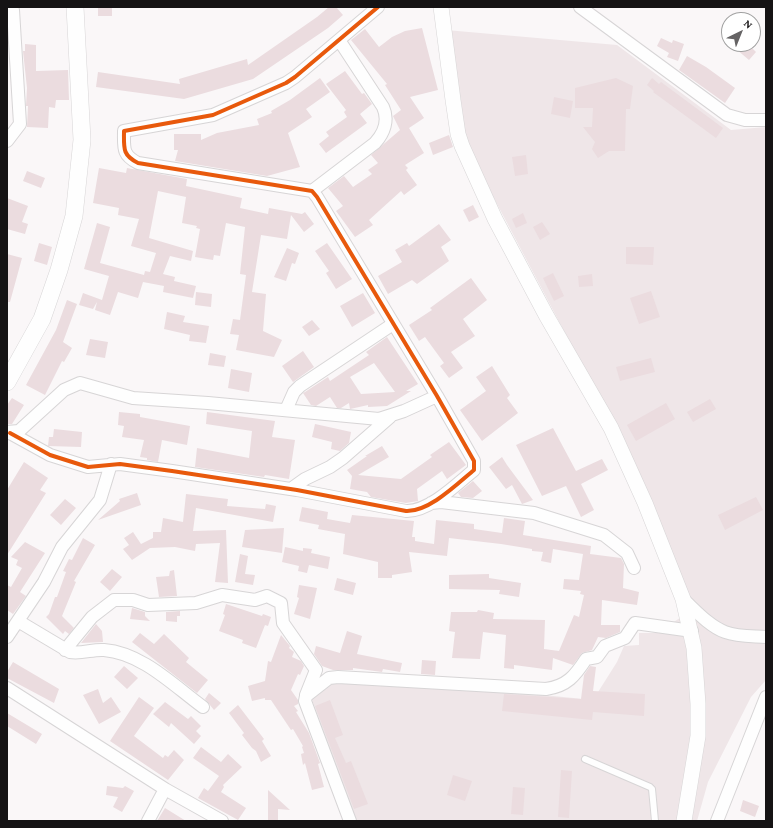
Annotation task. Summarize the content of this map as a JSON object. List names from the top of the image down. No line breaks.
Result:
{"north":"top right"}
